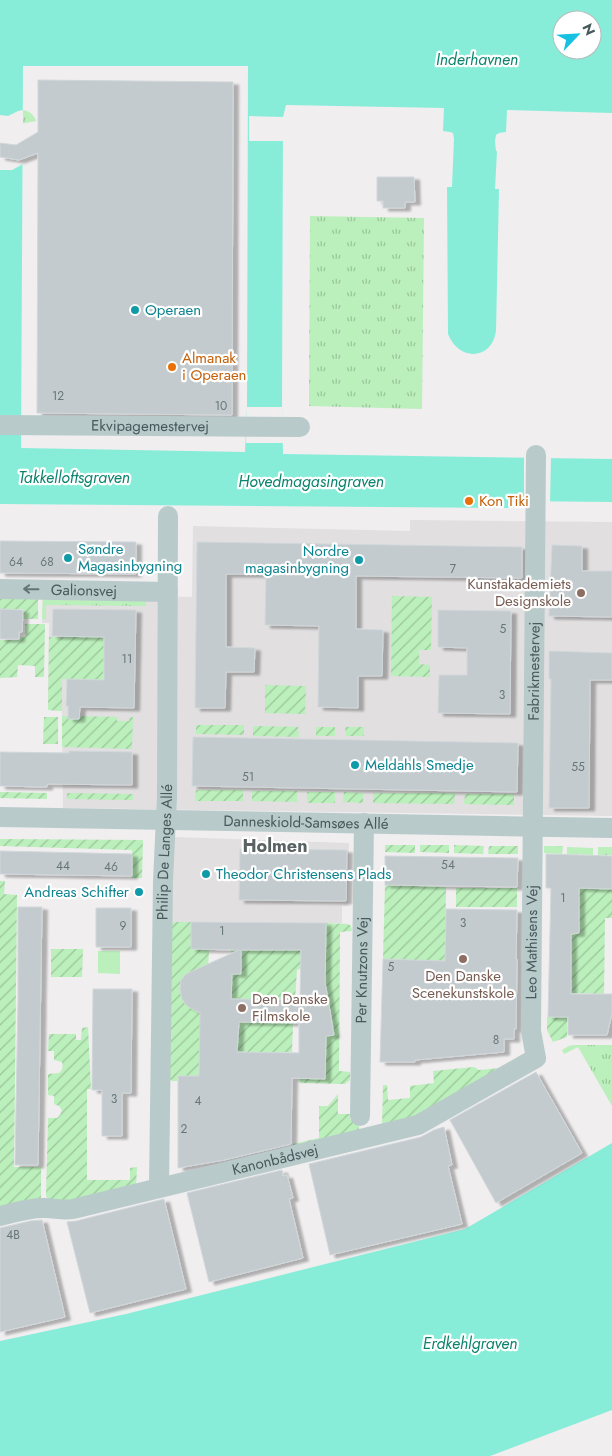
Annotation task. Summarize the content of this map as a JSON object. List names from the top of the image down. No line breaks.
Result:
{"streets":{"street":["Ekvipagemestervej","Galionsvej","Fabrikmestervej","Danneskiold-Samsøes Allé","Philip De Langes Allé","Leo Mathisens Vej","Per Knutzons Vej","Kanonbådsvej"]},"crossings":[["Galionsvej","Philip De Langes Allé"],["Fabrikmestervej","Danneskiold-Samsøes Allé"],["Fabrikmestervej","Leo Mathisens Vej"],["Danneskiold-Samsøes Allé","Philip De Langes Allé"],["Danneskiold-Samsøes Allé","Leo Mathisens Vej"],["Danneskiold-Samsøes Allé","Per Knutzons Vej"],["Philip De Langes Allé","Kanonbådsvej"],["Leo Mathisens Vej","Kanonbådsvej"]],"one_way":["Galionsvej"],"districts":["Holmen"],"water":["Inderhavnen","Takkelloftsgraven","Hovedmagasingraven","Erdkehlgraven"],"places":["Operaen","Almanak i Operaen","Kon Tiki","Søndre Magasinbygning","Nordre magasinbygning","Kunstakademiets Designskole","Meldahls Smedje","Theodor Christensens Plads","Andreas Schifter","Den Danske Scenekunstskole","Den Danske Filmskole"],"house_numbers":["12","10","64","68","7","5","11","3","55","51","54","44","46","1","3","9","1","5","8","3","4","2","4B"],"north":"top right"}
